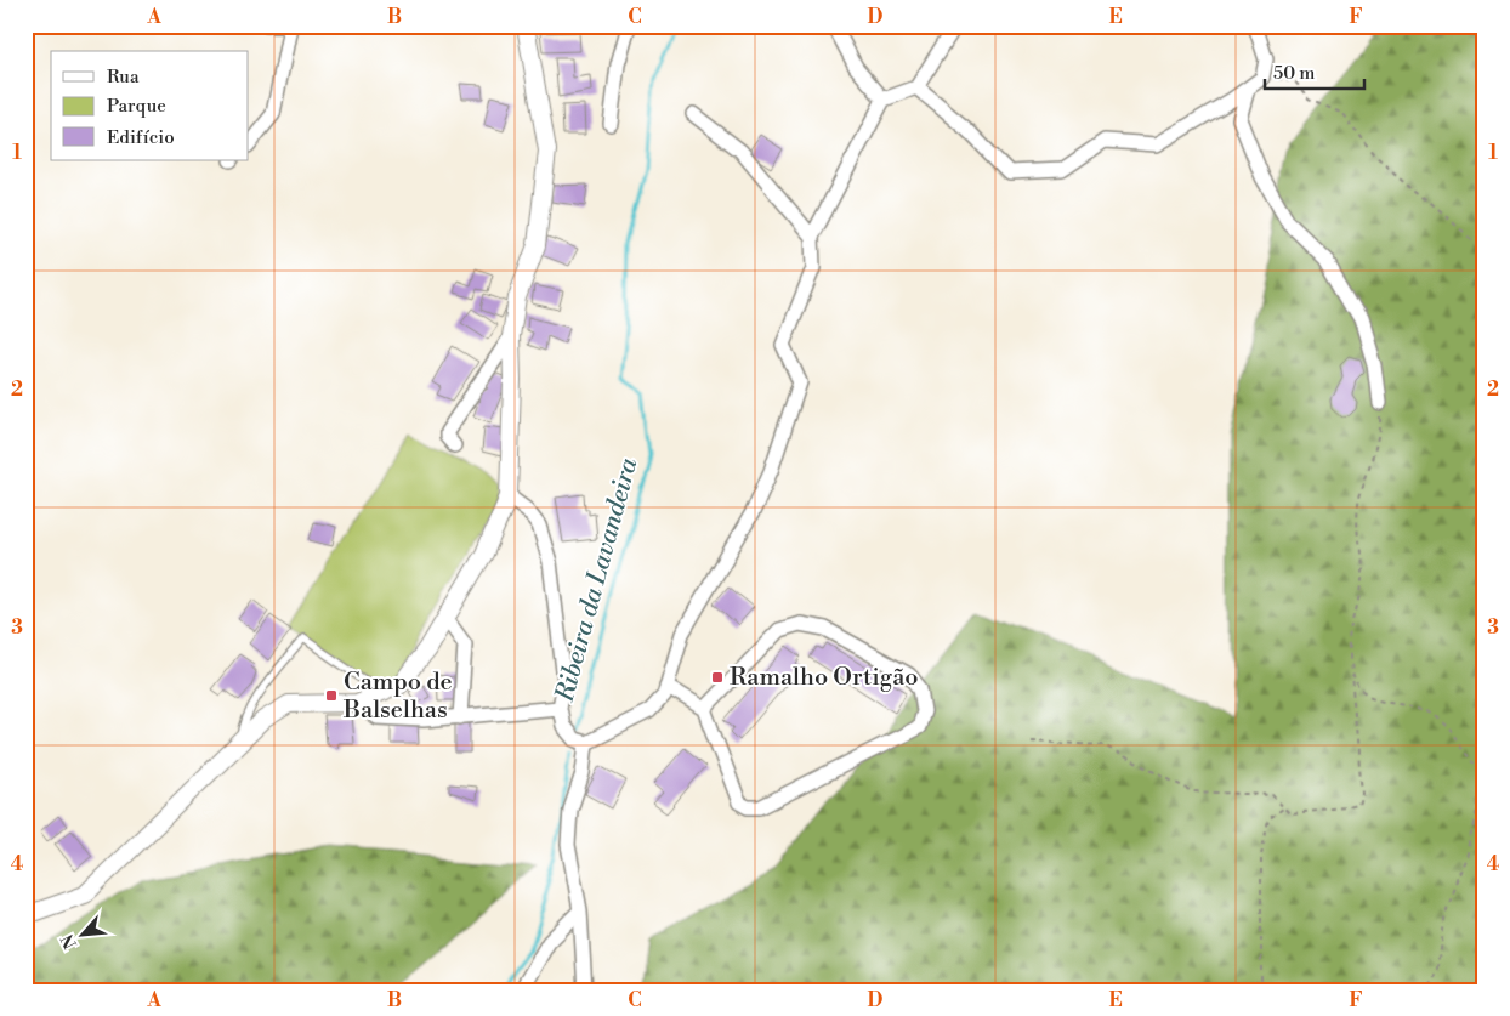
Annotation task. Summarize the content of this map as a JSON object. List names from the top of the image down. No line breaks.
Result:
{"water":["Ribeira da Lavandeira"],"places":{"transit":["Ramalho Ortigão","Campo de Balselhas"]},"legend":["Rua","Parque","Edifício"],"scale_bar":"50 m","north":"bottom left","grid":{"columns":["A","B","C","D","E","F"],"rows":["1","2","3","4"]}}
